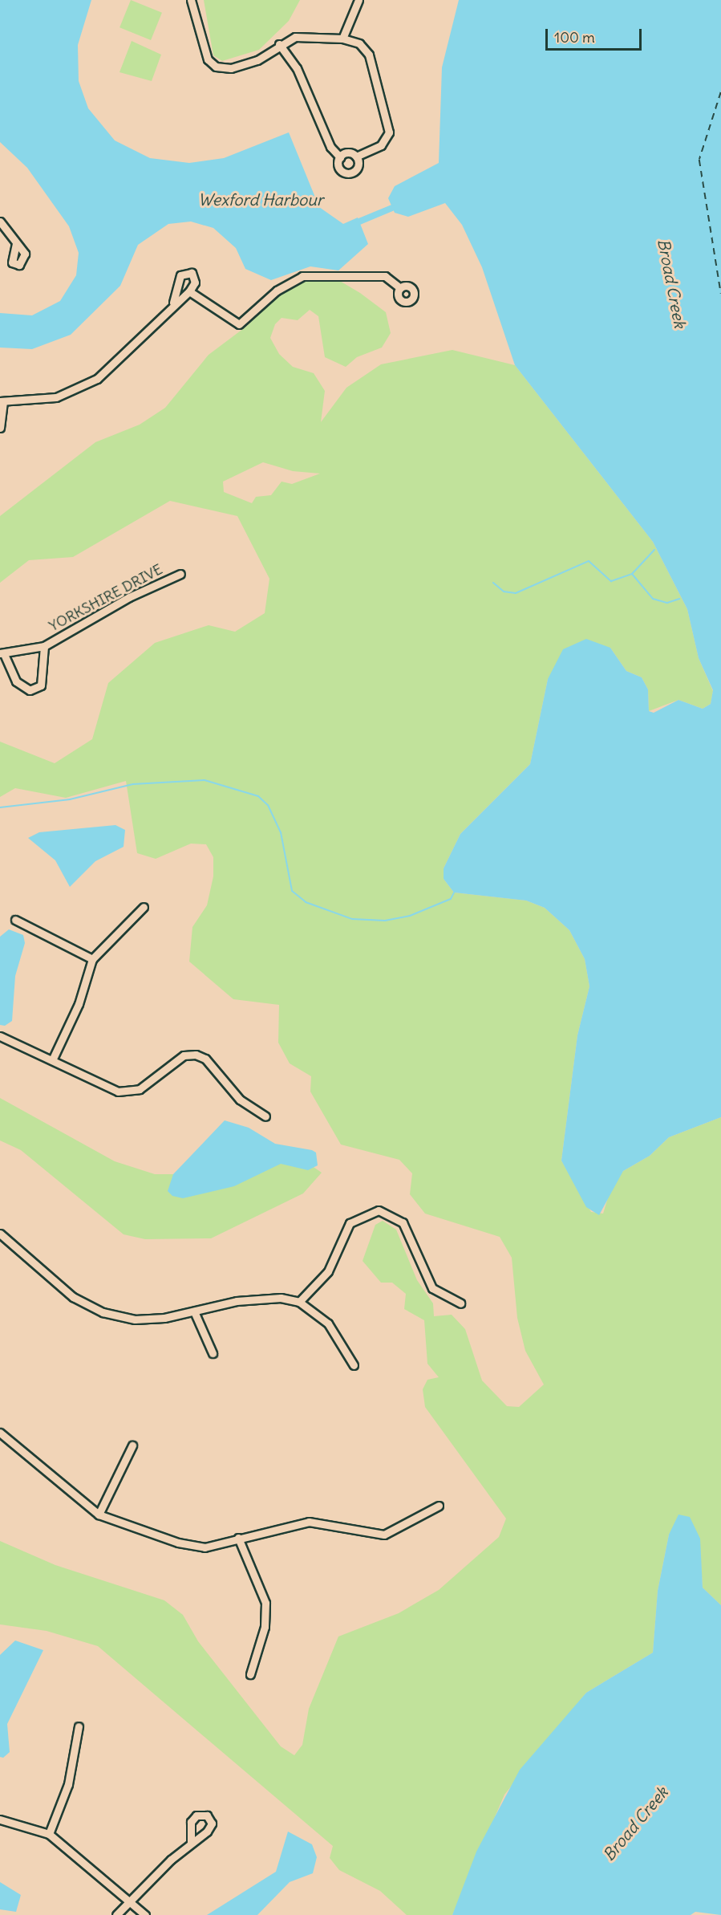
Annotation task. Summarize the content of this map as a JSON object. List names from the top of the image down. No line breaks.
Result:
{"streets":{"street":["YORKSHIRE DRIVE"]},"water":["Wexford Harbour","Broad Creek"],"scale_bar":"100 m"}
